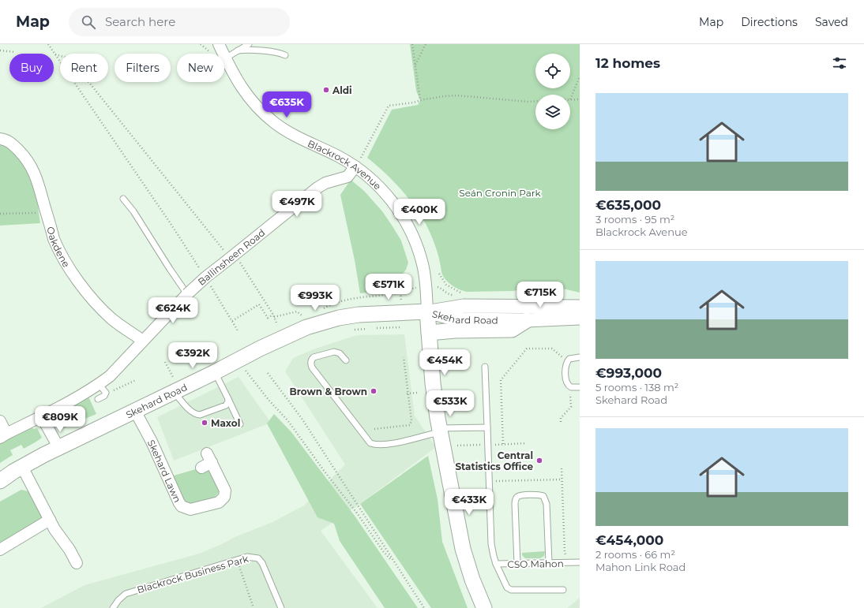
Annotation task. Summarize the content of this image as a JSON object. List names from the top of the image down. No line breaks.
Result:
{"streets":{"main road":["Skehard Road"],"street":["Blackrock Avenue","Oakdene","Ballinsheen Road","Skehard Lawn"],"lane":["CSO Mahon","Blackrock Business Park"]},"crossings":[["Blackrock Avenue","Ballinsheen Road"],["Blackrock Avenue","Skehard Road"],["Oakdene","Ballinsheen Road"],["Skehard Road","Skehard Lawn"]],"parks":["Seán Cronin Park"],"places":["Aldi","Brown & Brown","Maxol","Central Statistics Office"],"page":{"header":"Map","search":"Search here","nav":["Map","Directions","Saved"],"heading":"12 homes","chip":["Buy","Rent","Filters","New"],"list":[{"name":"€635,000","note":"3 rooms · 95 m² · Blackrock Avenue"},{"name":"€993,000","note":"5 rooms · 138 m² · Skehard Road"},{"name":"€454,000","note":"2 rooms · 66 m² · Mahon Link Road"}],"price":["€635K","€497K","€400K","€571K","€715K","€993K","€624K","€392K","€454K","€533K","€809K","€433K"]}}
